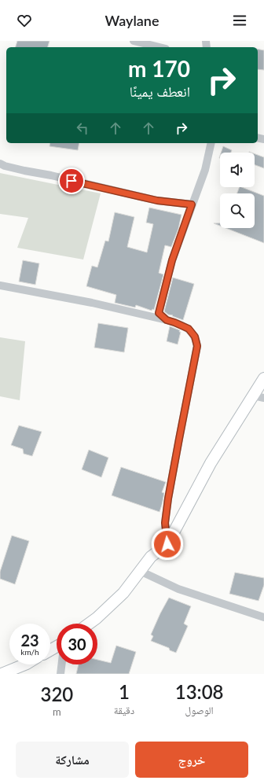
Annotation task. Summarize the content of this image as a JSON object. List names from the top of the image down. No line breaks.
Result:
{"page":{"header":"Waylane","turn":["170 m","انعطف يمينًا"],"speed":"23 km/h","limit":"30","eta":["13:08","الوصول","1","دقيقة","320","m"],"buttons":["خروج","مشاركة"]}}
